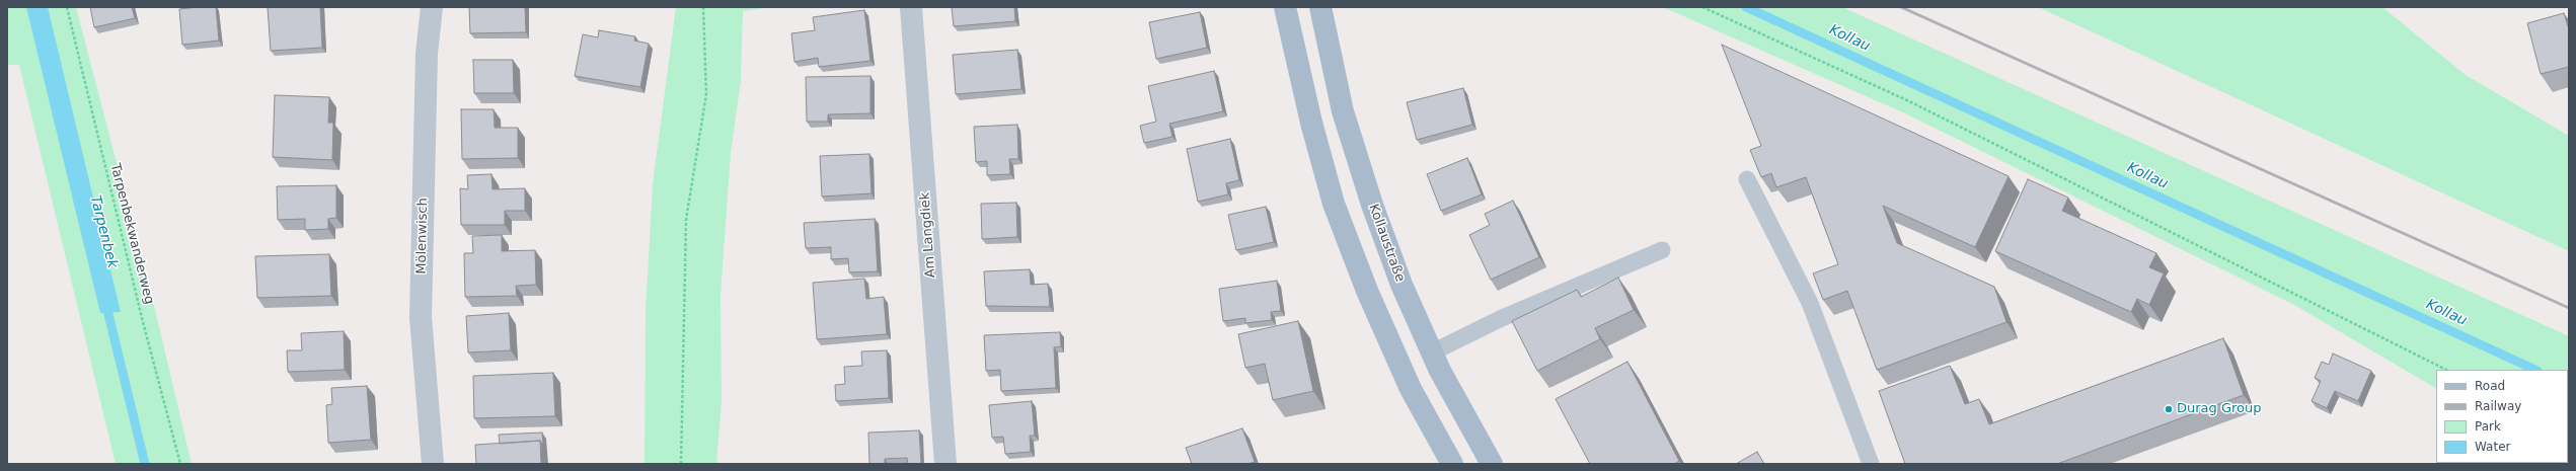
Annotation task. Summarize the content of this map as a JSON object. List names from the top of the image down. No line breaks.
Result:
{"streets":{"main road":["Kollaustraße"],"street":["Am Langdiek","Mölenwisch"],"path":["Tarpenbekwanderweg"]},"water":["Kollau","Tarpenbek"],"places":["Durag Group"],"legend":["Road","Railway","Park","Water"]}
